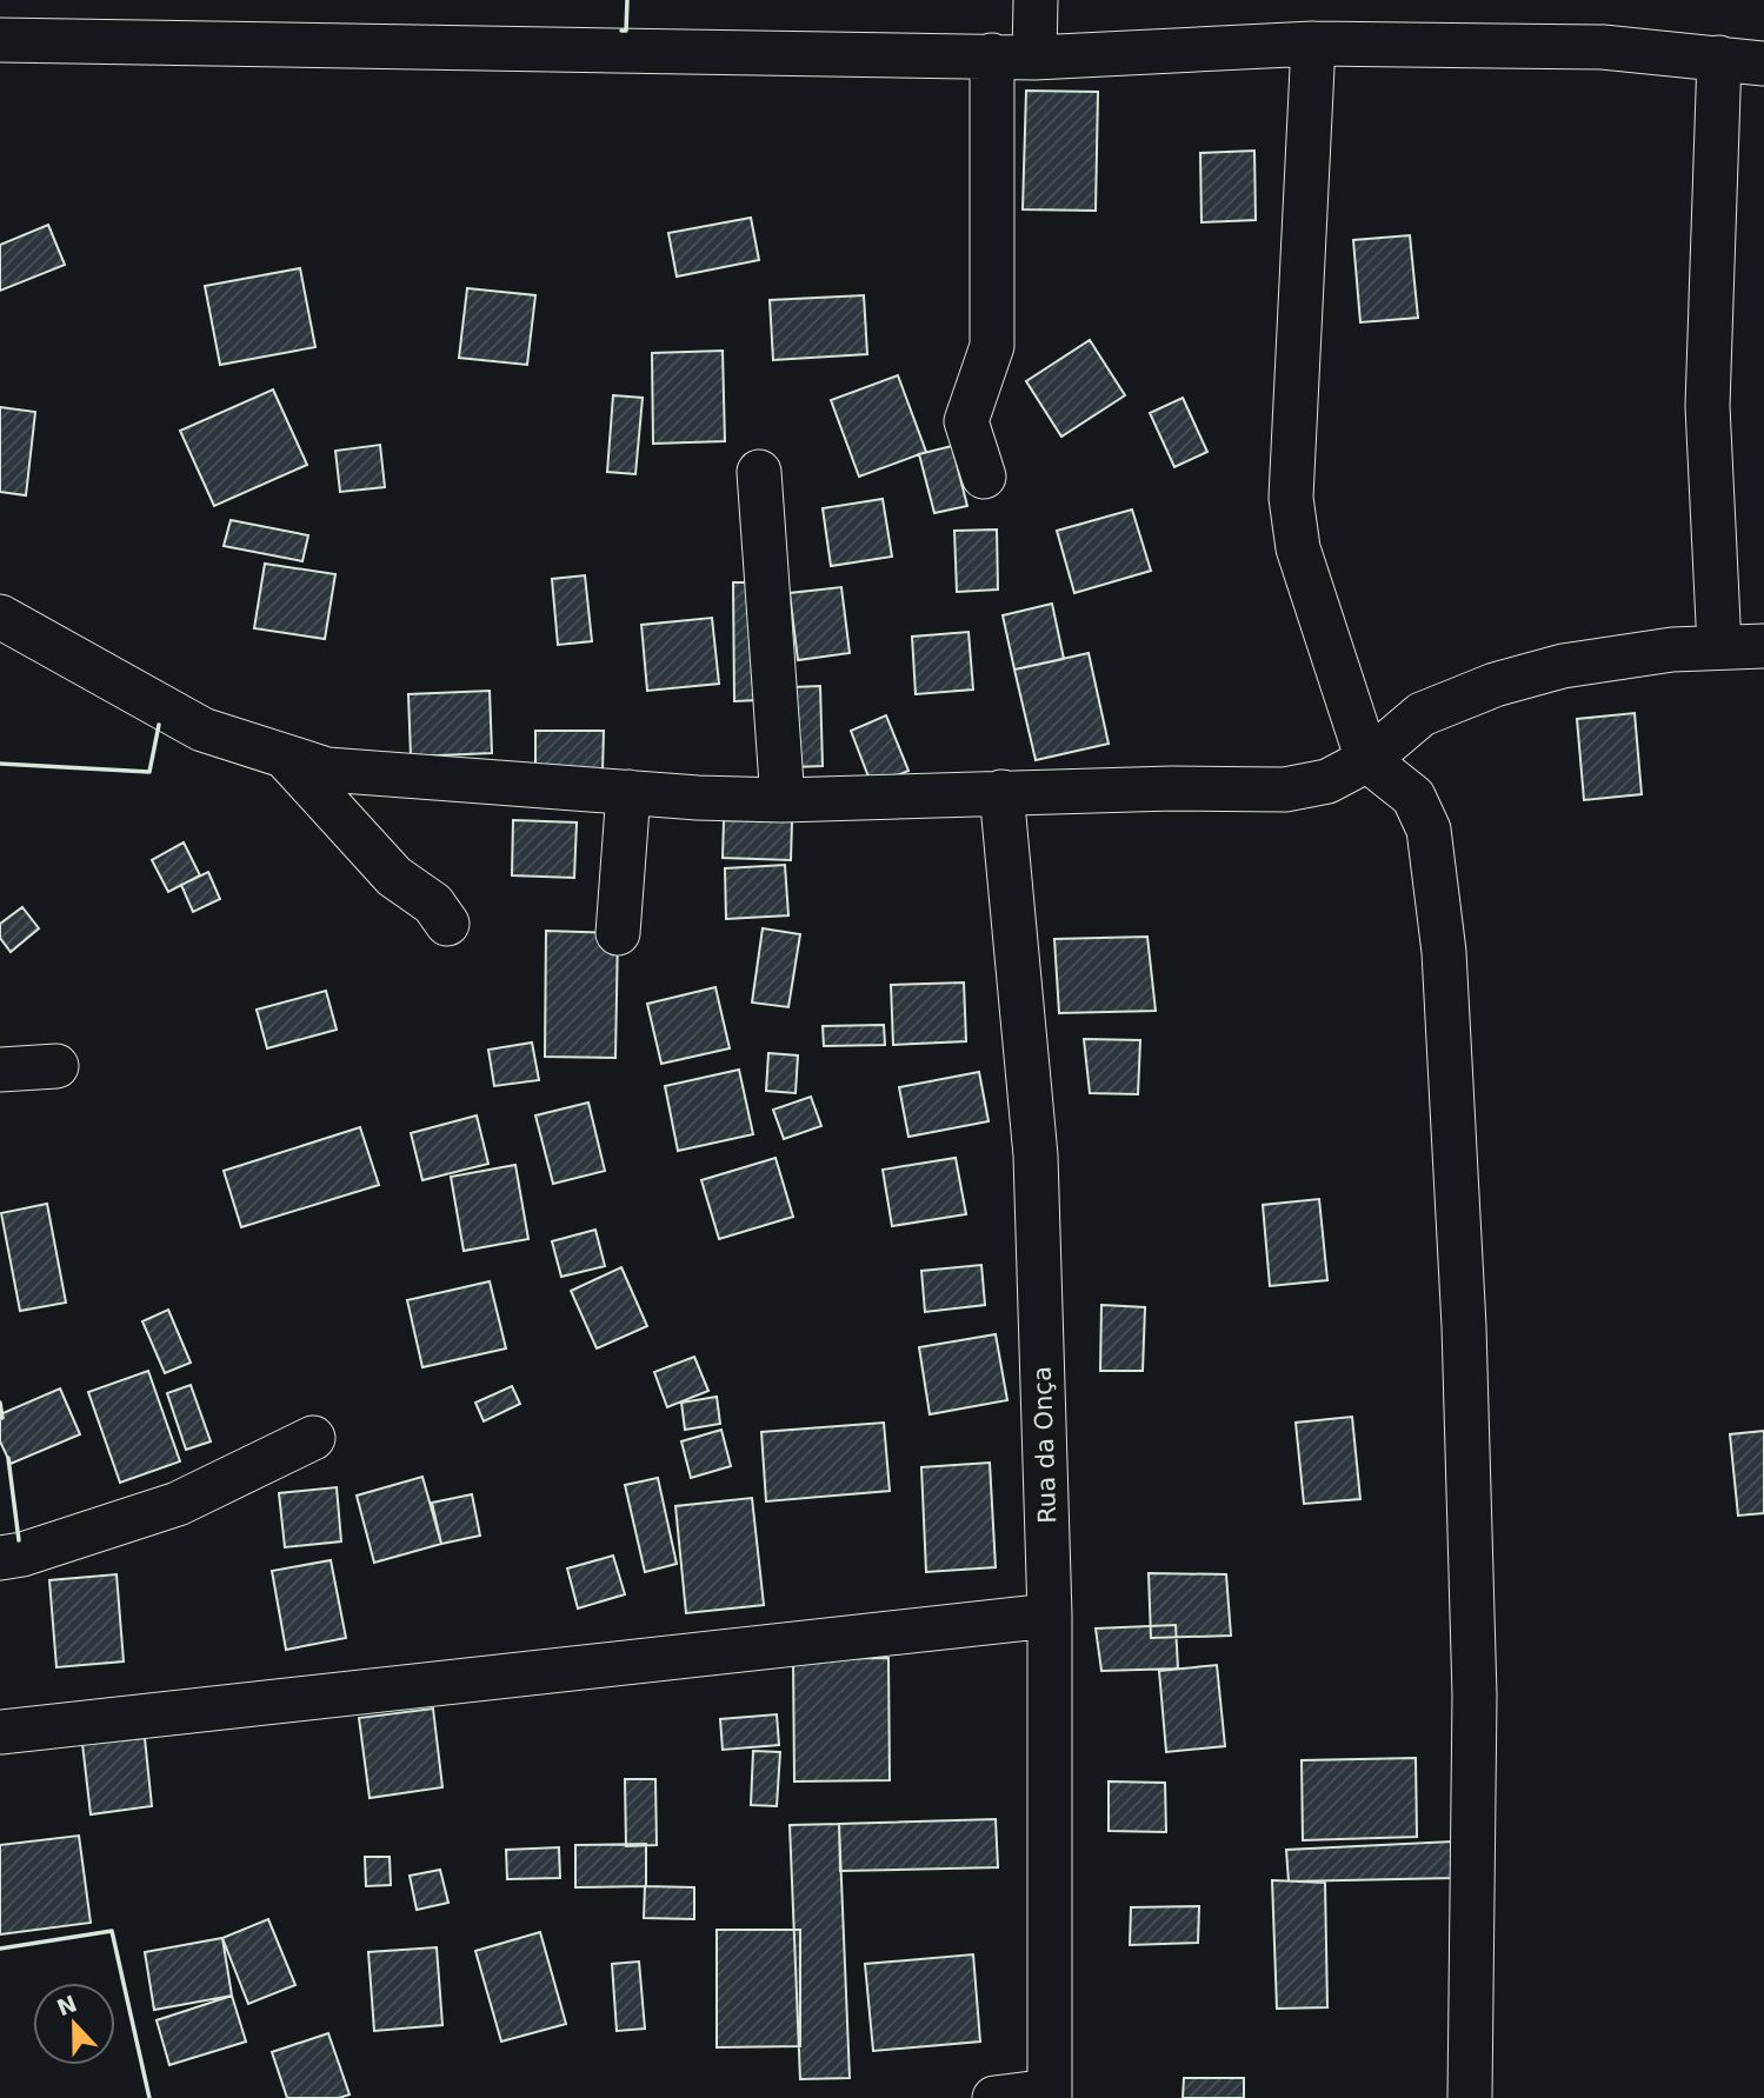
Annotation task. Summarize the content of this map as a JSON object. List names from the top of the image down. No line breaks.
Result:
{"streets":{"street":["Rua da Onça"]},"north":"top"}
